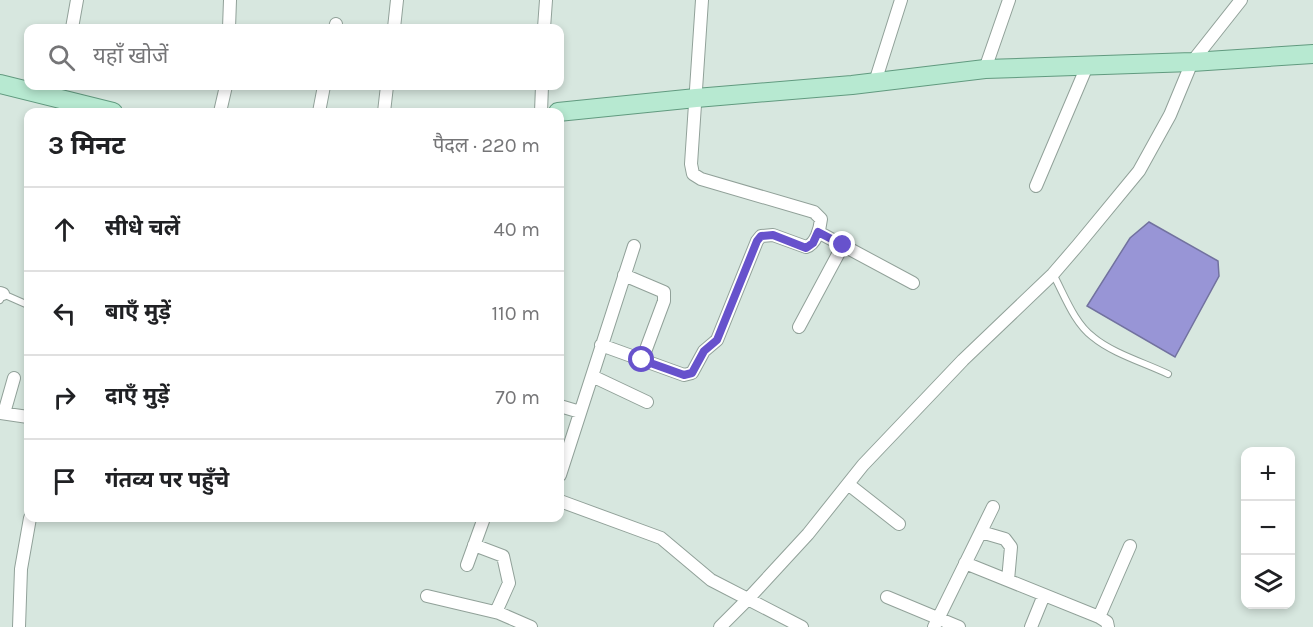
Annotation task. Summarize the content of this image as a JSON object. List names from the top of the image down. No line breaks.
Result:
{"page":{"search":"यहाँ खोजें","heading":["3 मिनट","पैदल · 220 m"],"list":[["सीधे चलें","40 m"],["बाएँ मुड़ें","110 m"],["दाएँ मुड़ें","70 m"],"गंतव्य पर पहुँचे"],"map_buttons":["+","−"]}}
